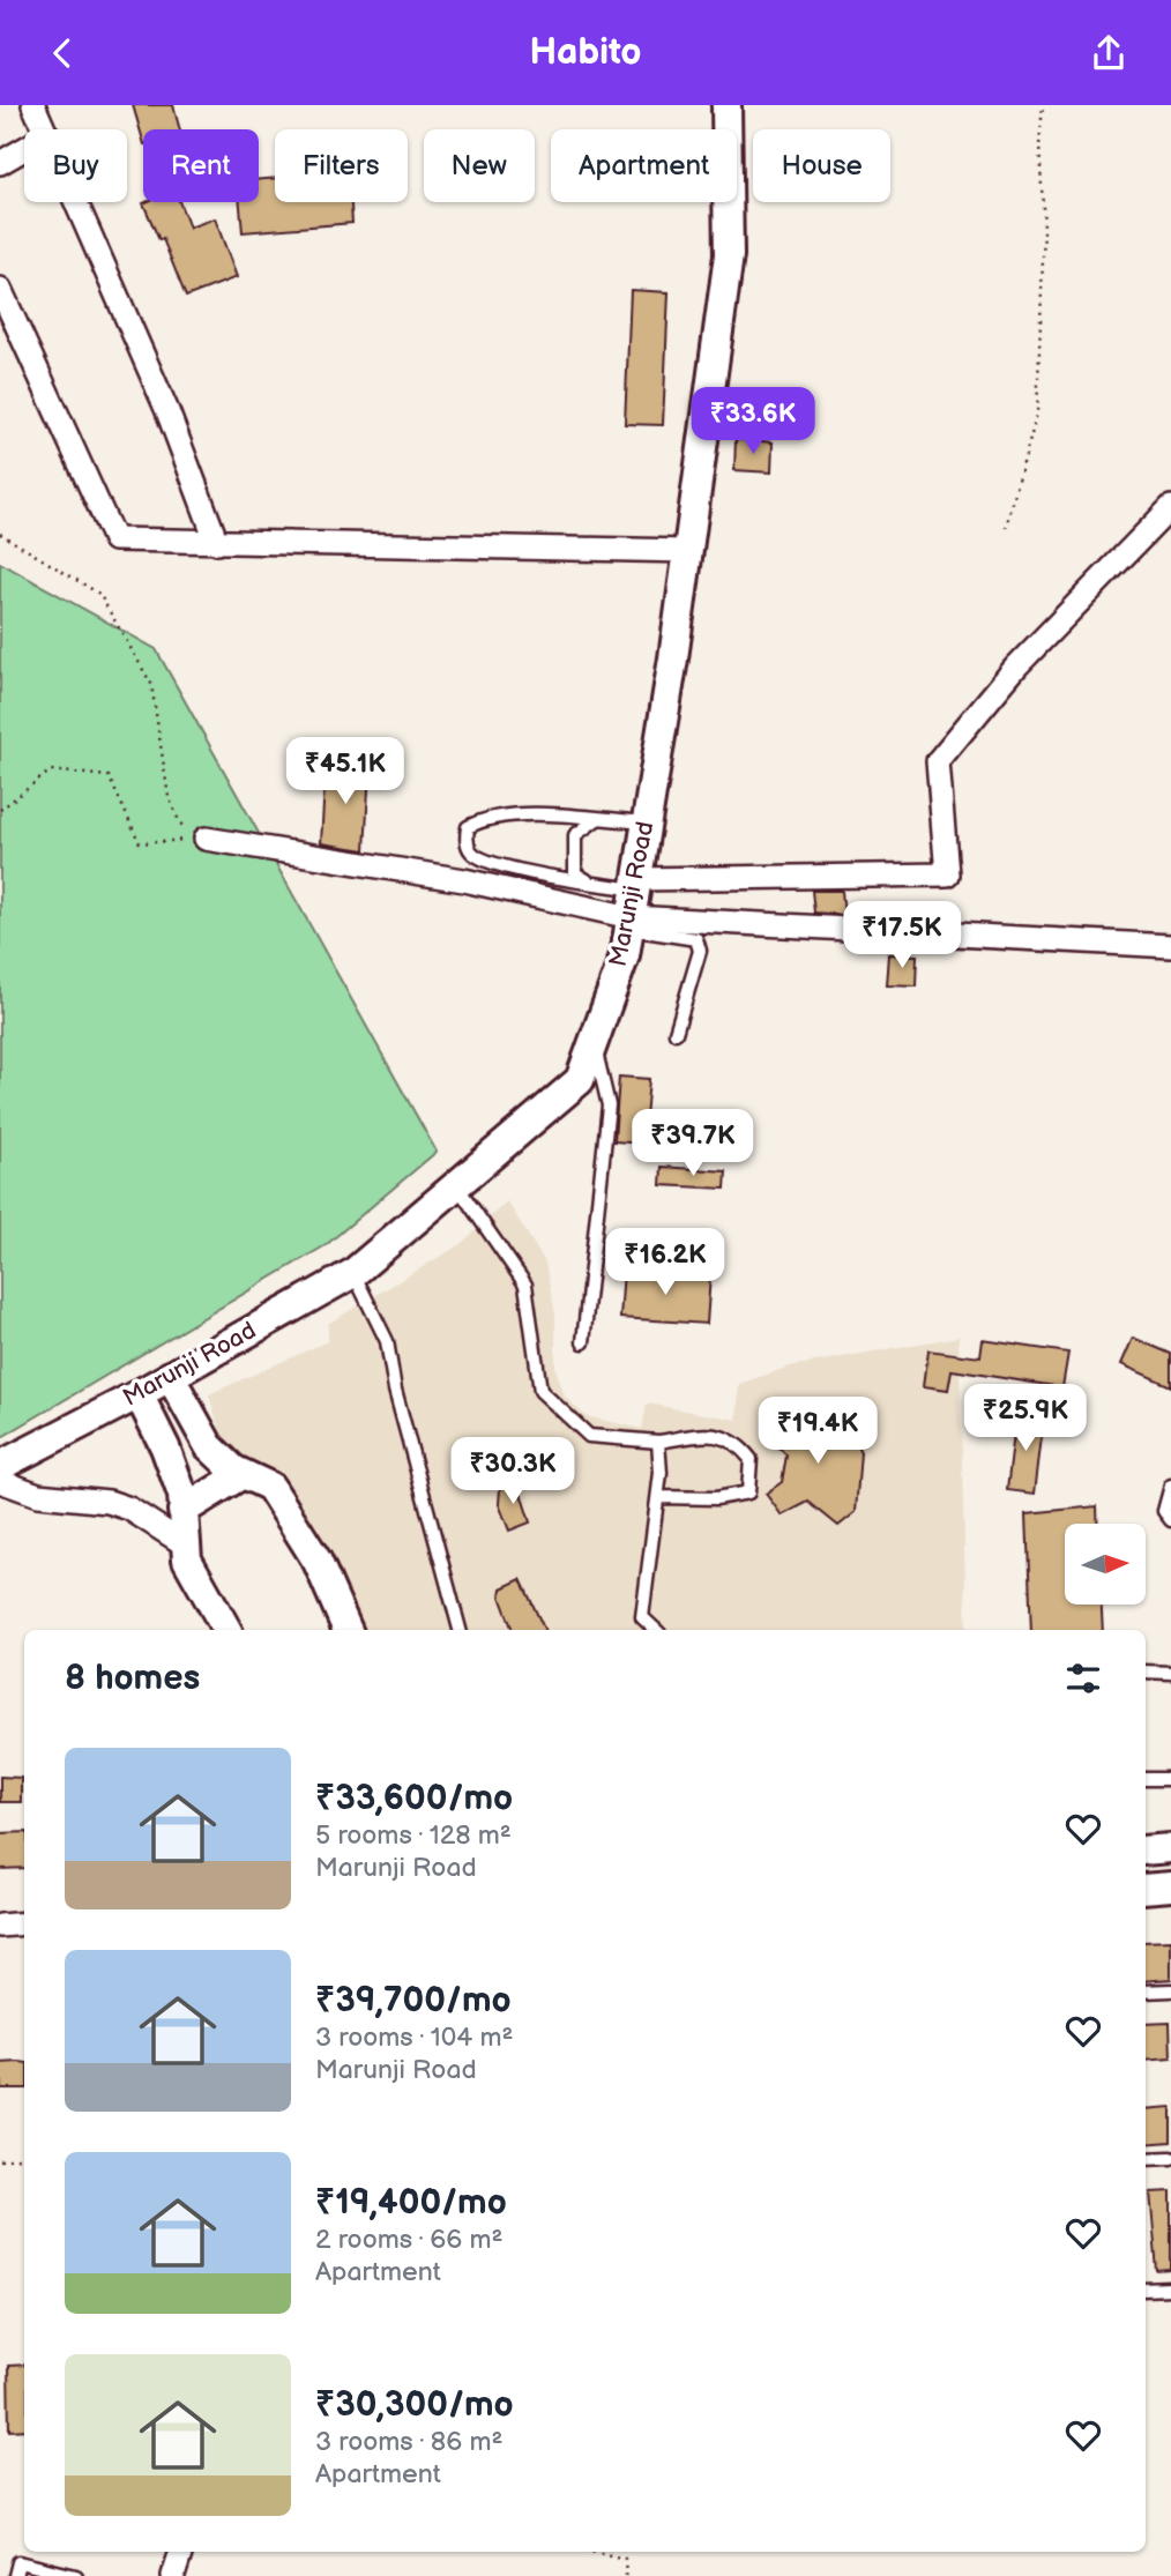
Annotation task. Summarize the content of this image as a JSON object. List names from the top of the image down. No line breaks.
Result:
{"streets":{"street":["Marunji Road"]},"north":"right","page":{"header":"Habito","chip":["Buy","Rent","Filters","New","Apartment","House"],"price":["₹33.6K","₹45.1K","₹17.5K","₹39.7K","₹16.2K","₹25.9K","₹19.4K","₹30.3K"],"heading":"8 homes","list":[{"name":"₹33,600/mo","note":"5 rooms · 128 m² · Marunji Road"},{"name":"₹39,700/mo","note":"3 rooms · 104 m² · Marunji Road"},{"name":"₹19,400/mo","note":"2 rooms · 66 m² · Apartment"},{"name":"₹30,300/mo","note":"3 rooms · 86 m² · Apartment"}]}}
